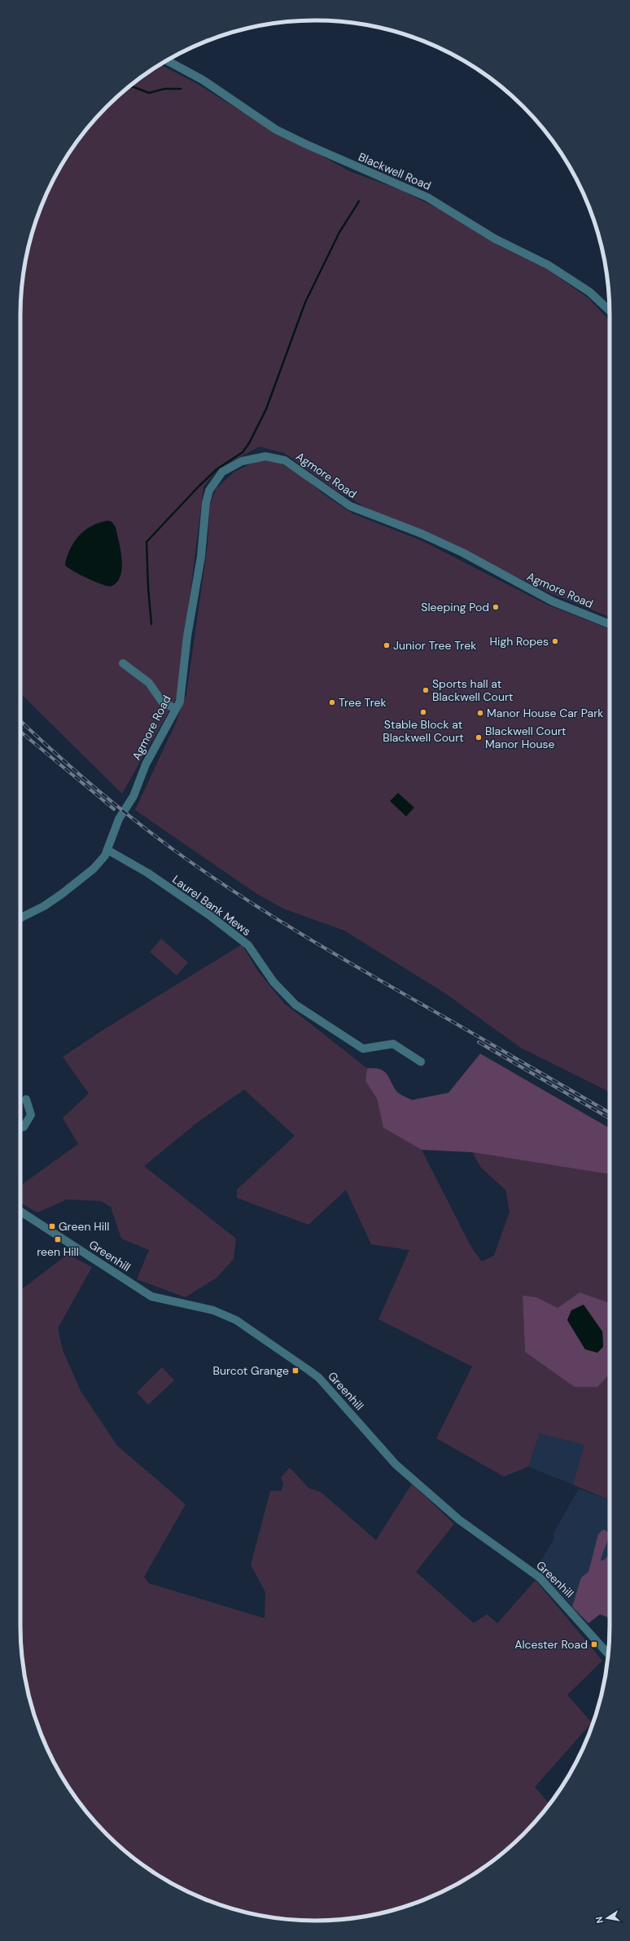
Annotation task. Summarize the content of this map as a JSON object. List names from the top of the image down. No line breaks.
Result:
{"streets":{"street":["Blackwell Road","Agmore Road","Laurel Bank Mews","Greenhill"]},"crossings":[["Agmore Road","Laurel Bank Mews"]],"places":{"other":["Sleeping Pod","High Ropes","Junior Tree Trek","Sports hall at Blackwell Court","Tree Trek","Stable Block at Blackwell Court","Manor House Car Park","Blackwell Court Manor House"],"transit":["Green Hill","reen Hill","Burcot Grange","Alcester Road"]},"north":"left"}
